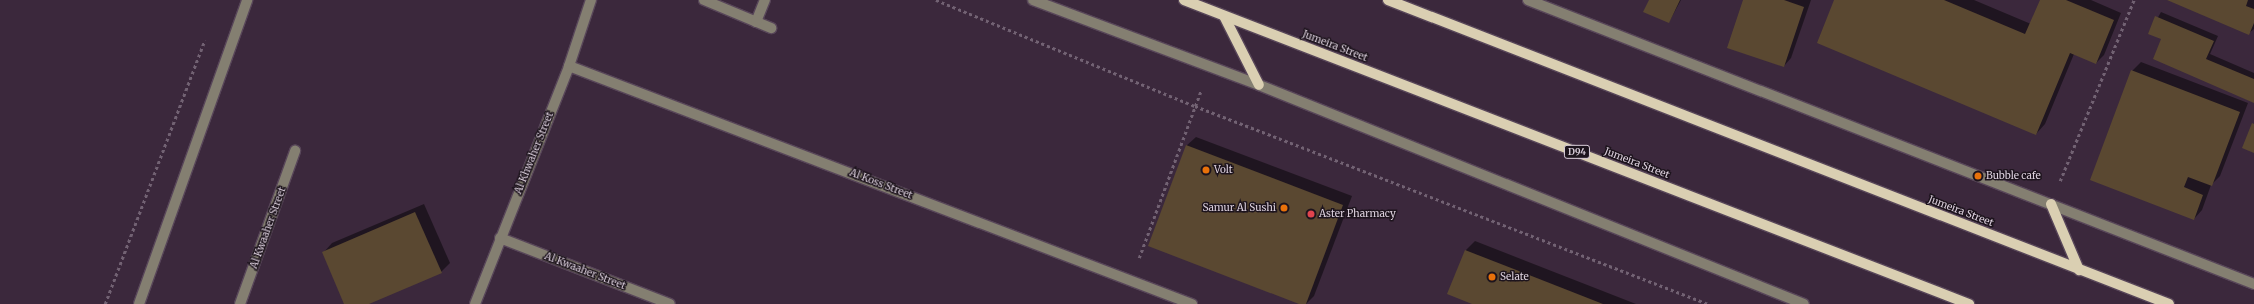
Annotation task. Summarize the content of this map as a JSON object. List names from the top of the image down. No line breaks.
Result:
{"streets":{"main road":["Jumeira Street","D94"],"street":["Al Khwaher Street","Al Koss Street","Al Kwaaher Street"]},"crossings":[["Al Khwaher Street","Al Koss Street"],["Al Khwaher Street","Al Kwaaher Street"]],"places":["Volt","Bubble cafe","Samur Al Sushi","Aster Pharmacy","Selate"]}
